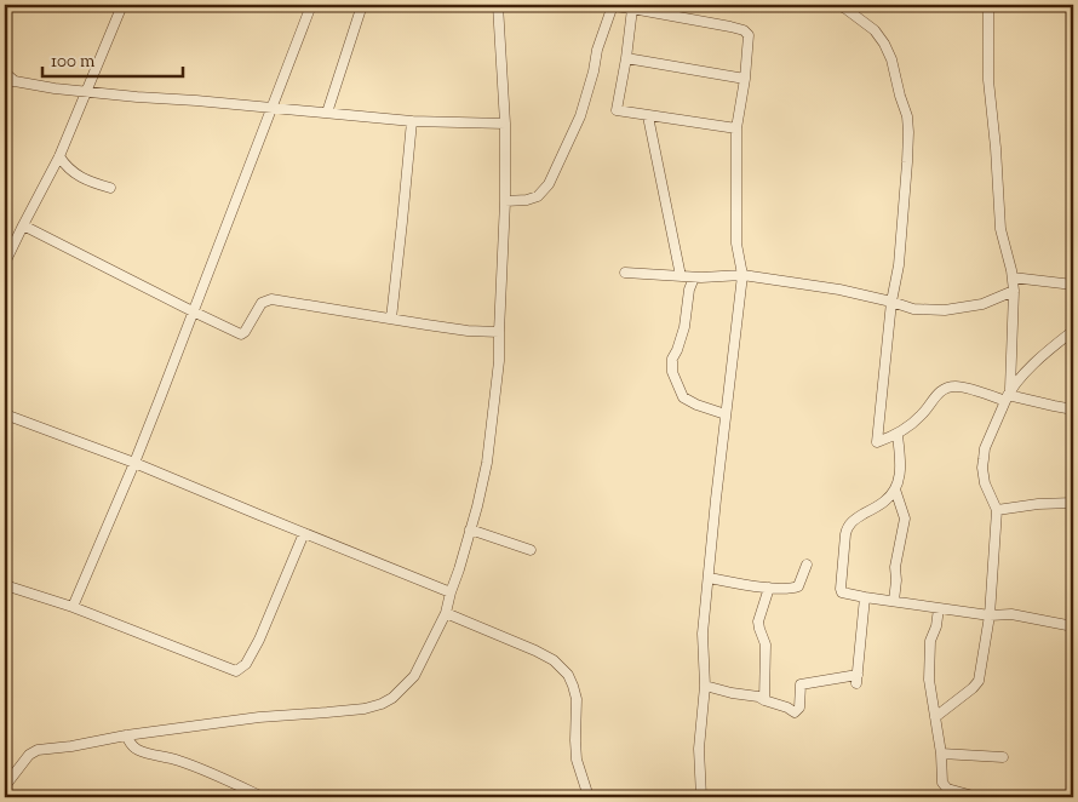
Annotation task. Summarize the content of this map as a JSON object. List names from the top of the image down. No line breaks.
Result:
{"scale_bar":"100 m"}
